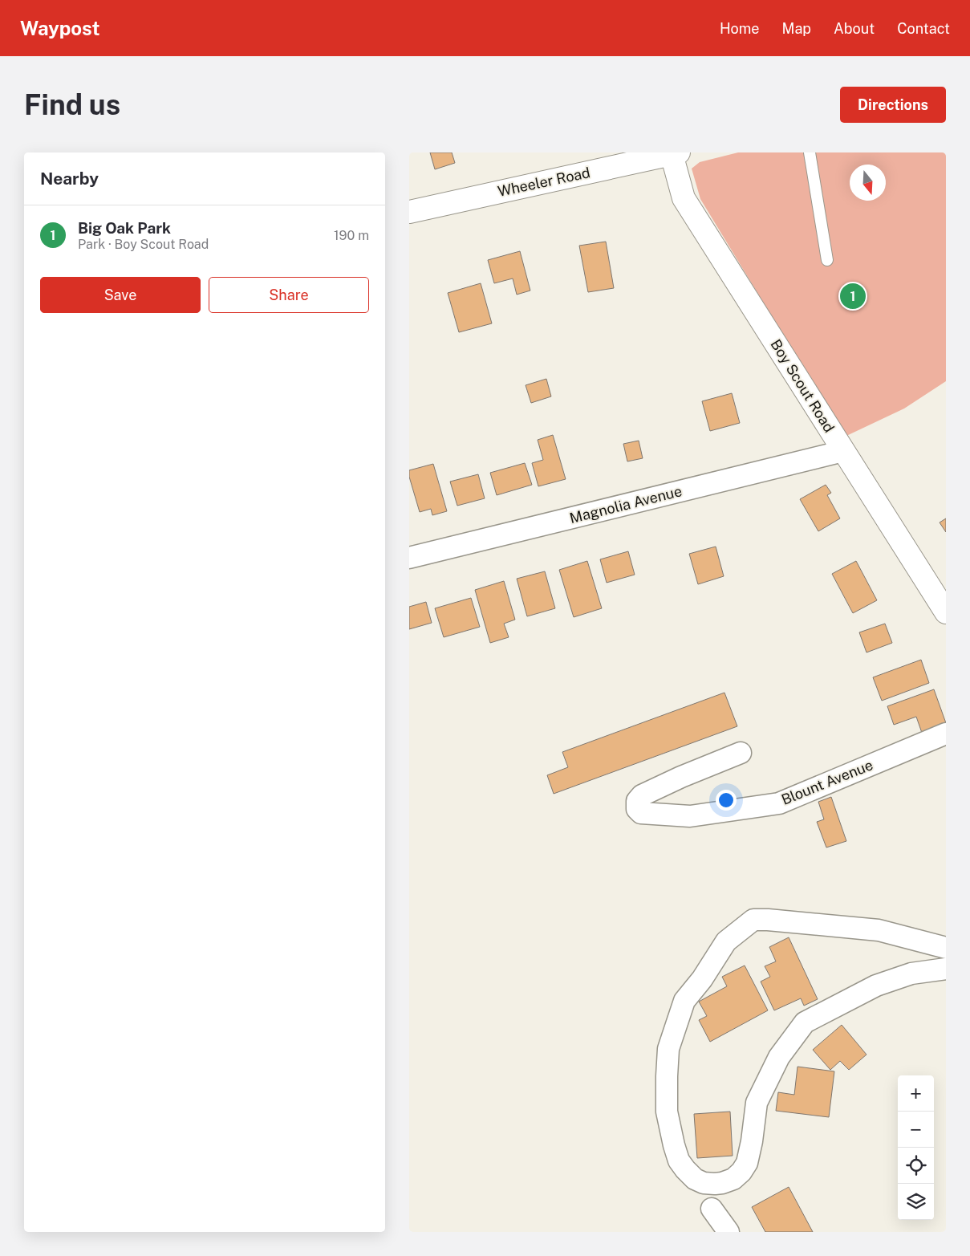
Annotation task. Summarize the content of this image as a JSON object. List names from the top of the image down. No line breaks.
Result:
{"streets":{"street":["Wheeler Road","Boy Scout Road","Magnolia Avenue","Blount Avenue"]},"crossings":[["Wheeler Road","Boy Scout Road"],["Boy Scout Road","Magnolia Avenue"]],"north":"bottom","page":{"header":"Waypost","nav":["Home","Map","About","Contact"],"buttons":["Directions",["Save","Share"]],"title":"Find us","heading":"Nearby","list":[{"mark":"1","name":"Big Oak Park","note":"Park · Boy Scout Road","value":"190 m"}],"pins":"1","map_buttons":["+","−"]}}
